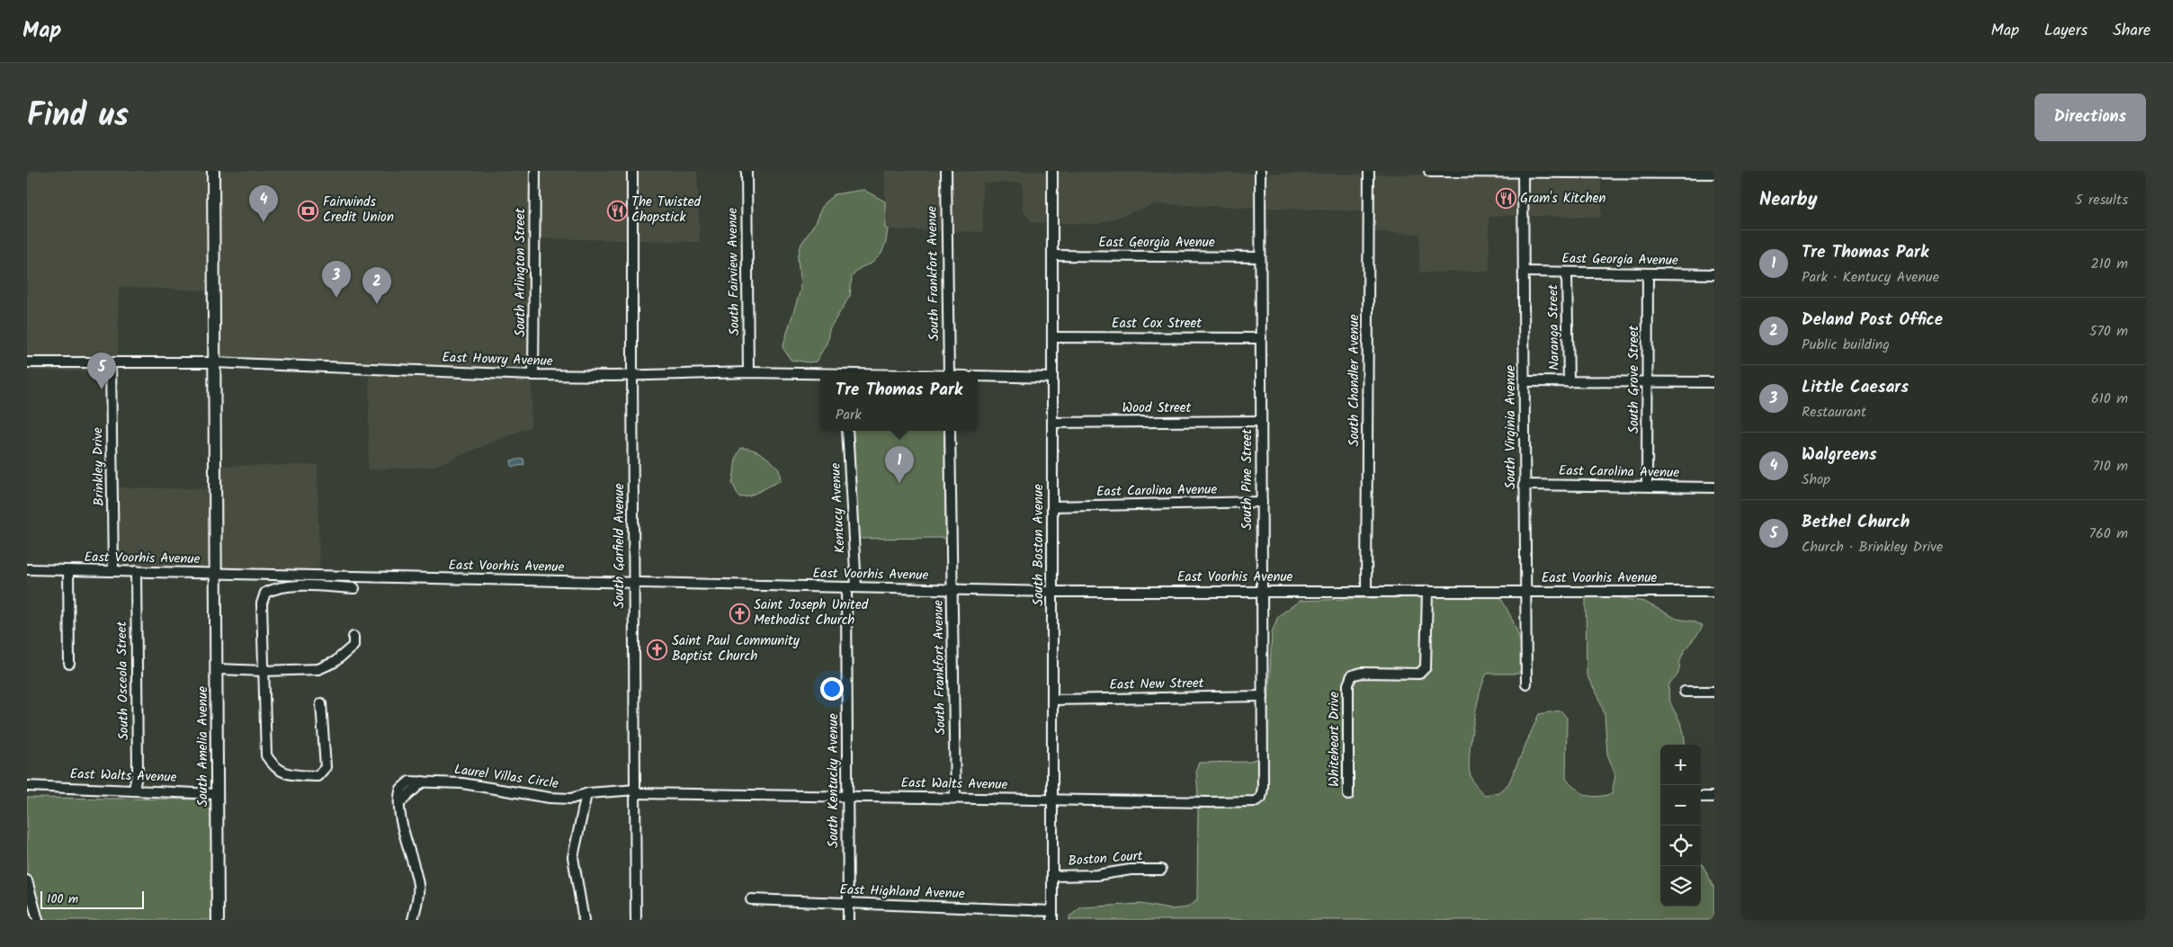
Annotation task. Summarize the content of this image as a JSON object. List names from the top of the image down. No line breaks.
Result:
{"streets":{"main road":["South Amelia Avenue"],"street":["East Georgia Avenue","South Fairview Avenue","South Arlington Street","South Frankfort Avenue","East Cox Street","Naranga Street","East Howry Avenue","South Grove Street","South Chandler Avenue","Wood Street","South Virginia Avenue","Brinkley Drive","East Carolina Avenue","South Pine Street","Kentucy Avenue","South Boston Avenue","South Garfield Avenue","East Voorhis Avenue","South Osceola Street","East New Street","Whiteheart Drive","East Walts Avenue","Laurel Villas Circle","South Kentucky Avenue","Boston Court","East Highland Avenue"]},"crossings":[["East Georgia Avenue","Naranga Street"],["East Georgia Avenue","South Grove Street"],["East Georgia Avenue","South Virginia Avenue"],["East Georgia Avenue","South Pine Street"],["East Georgia Avenue","South Boston Avenue"],["South Fairview Avenue","East Howry Avenue"],["South Arlington Street","East Howry Avenue"],["South Frankfort Avenue","East Voorhis Avenue"],["South Frankfort Avenue","East Walts Avenue"],["East Cox Street","South Pine Street"],["East Cox Street","South Boston Avenue"],["East Howry Avenue","Brinkley Drive"],["East Howry Avenue","South Garfield Avenue"],["East Howry Avenue","South Amelia Avenue"],["South Grove Street","East Carolina Avenue"],["South Chandler Avenue","East Voorhis Avenue"],["Wood Street","South Pine Street"],["Wood Street","South Boston Avenue"],["South Virginia Avenue","East Carolina Avenue"],["South Virginia Avenue","East Voorhis Avenue"],["Brinkley Drive","East Voorhis Avenue"],["East Carolina Avenue","South Pine Street"],["East Carolina Avenue","South Boston Avenue"],["South Pine Street","East Voorhis Avenue"],["South Pine Street","East New Street"],["South Pine Street","East Walts Avenue"],["Kentucy Avenue","East Voorhis Avenue"],["Kentucy Avenue","South Kentucky Avenue"],["South Boston Avenue","East Voorhis Avenue"],["South Boston Avenue","East New Street"],["South Boston Avenue","East Walts Avenue"],["South Boston Avenue","Boston Court"],["South Boston Avenue","East Highland Avenue"],["South Garfield Avenue","East Voorhis Avenue"],["South Garfield Avenue","East Walts Avenue"],["South Garfield Avenue","Laurel Villas Circle"],["East Voorhis Avenue","South Osceola Street"],["East Voorhis Avenue","Whiteheart Drive"],["East Voorhis Avenue","South Amelia Avenue"],["East Voorhis Avenue","South Kentucky Avenue"],["South Osceola Street","East Walts Avenue"],["South Amelia Avenue","East Walts Avenue"],["East Walts Avenue","Laurel Villas Circle"],["East Walts Avenue","South Kentucky Avenue"],["South Kentucky Avenue","East Highland Avenue"]],"places":{"restaurant":["Gram's Kitchen","The Twisted Chopstick"],"bank":["Fairwinds Credit Union"],"church":["Saint Joseph United Methodist Church","Saint Paul Community Baptist Church"]},"scale_bar":"100 m","page":{"header":"Map","nav":["Map","Layers","Share"],"title":"Find us","buttons":"Directions","heading":["Nearby","5 results"],"pins":["4","3","2","5","1"],"list":[{"mark":"1","name":"Tre Thomas Park","note":"Park · Kentucy Avenue","value":"210 m"},{"mark":"2","name":"Deland Post Office","note":"Public building","value":"570 m"},{"mark":"3","name":"Little Caesars","note":"Restaurant","value":"610 m"},{"mark":"4","name":"Walgreens","note":"Shop","value":"710 m"},{"mark":"5","name":"Bethel Church","note":"Church · Brinkley Drive","value":"760 m"}],"popup":["Tre Thomas Park","Park"],"map_buttons":["+","−"],"scale":"100 m"}}
